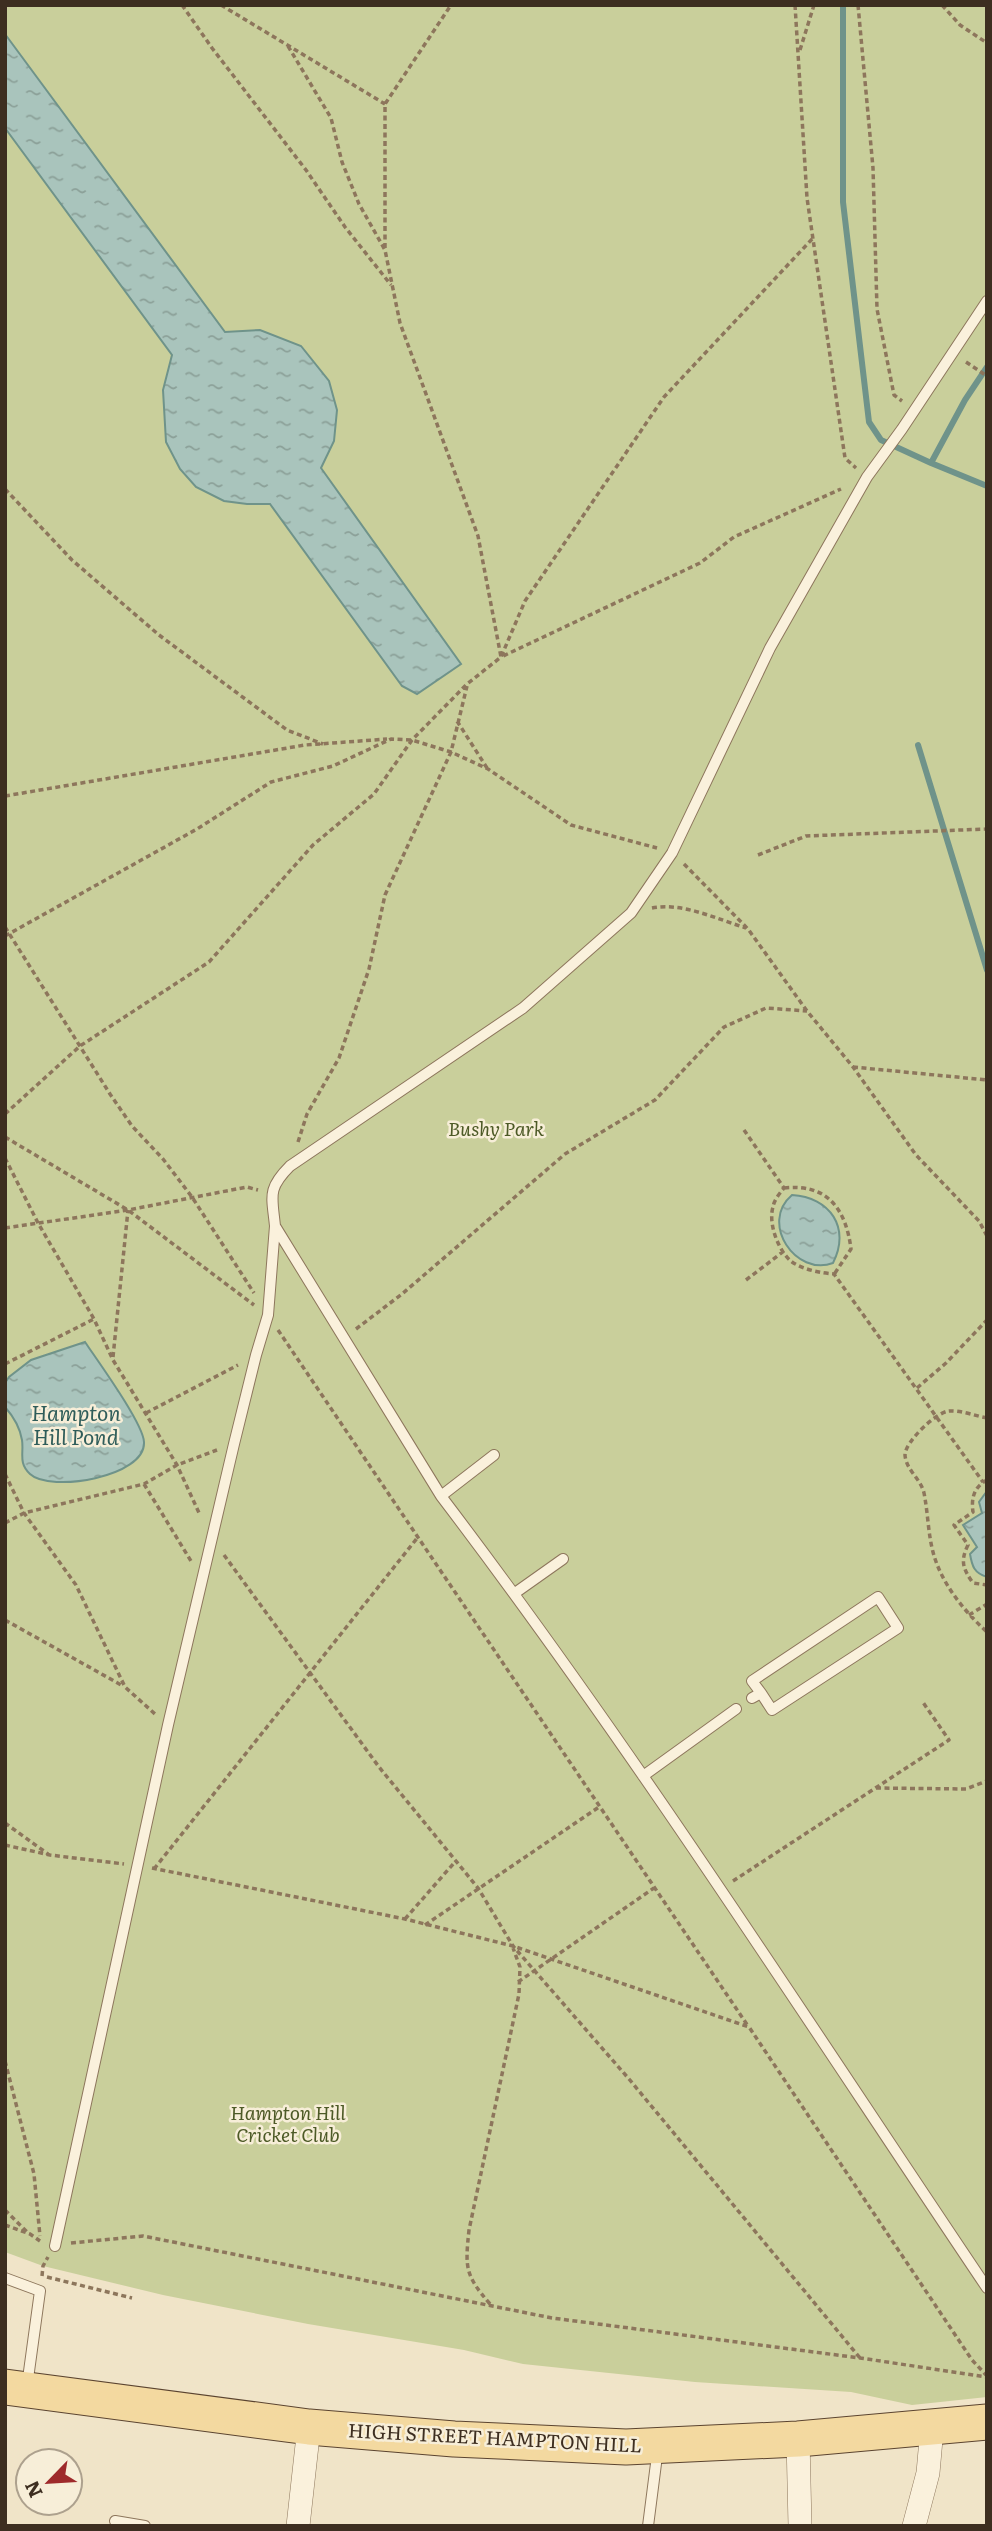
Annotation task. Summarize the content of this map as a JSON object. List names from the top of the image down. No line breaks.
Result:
{"streets":{"main road":["HIGH STREET HAMPTON HILL"]},"water":["Hampton Hill Pond"],"parks":["Bushy Park","Hampton Hill Cricket Club"],"north":"bottom left"}
